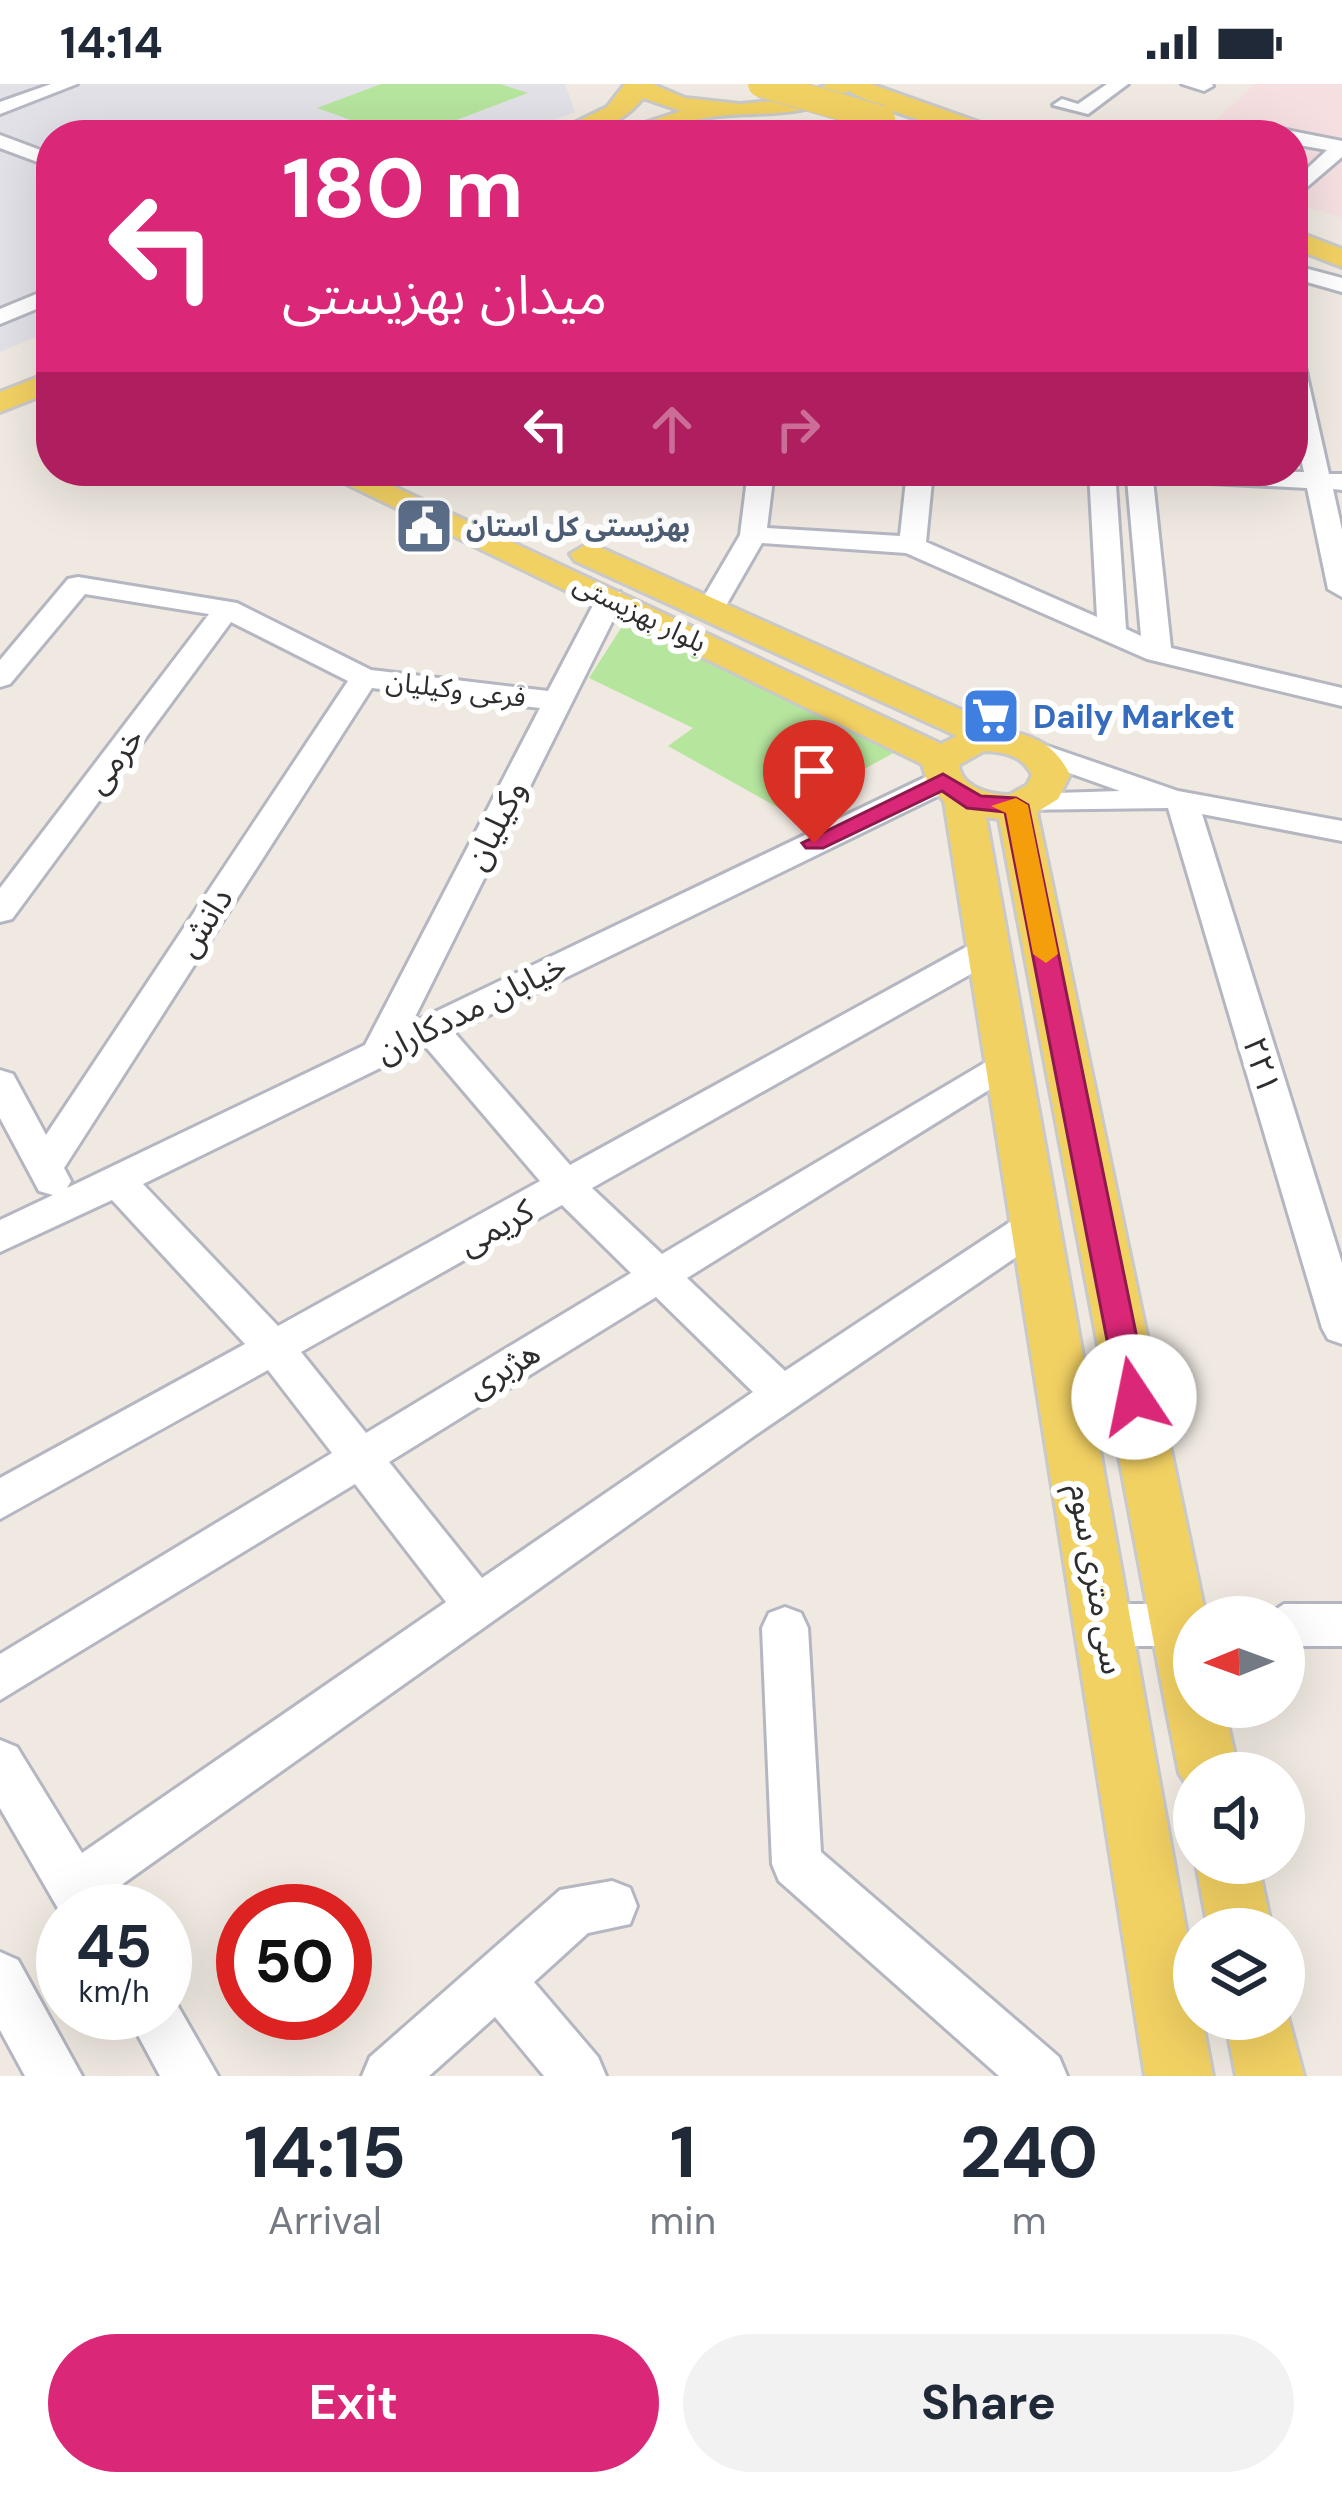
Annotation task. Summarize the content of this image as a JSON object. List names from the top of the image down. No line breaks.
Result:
{"streets":{"main road":["بلوار بهزیستی","سی متری سوم"],"street":["فرعی وکیلیان","خرمی","وکیلیان","دانش","خیابان مددکاران","۲۲۱","کریمی","هژبری"]},"crossings":[["بلوار بهزیستی","وکیلیان"],["بلوار بهزیستی","خیابان مددکاران"],["بلوار بهزیستی","سی متری سوم"],["فرعی وکیلیان","خرمی"],["فرعی وکیلیان","وکیلیان"],["فرعی وکیلیان","دانش"],["وکیلیان","خیابان مددکاران"],["خیابان مددکاران","سی متری سوم"],["کریمی","سی متری سوم"],["هژبری","سی متری سوم"]],"places":{"public building":["بهزیستی کل استان"],"supermarket":["Daily Market"]},"north":"left","page":{"status":"14:14","turn":["180 m","میدان بهزیستی"],"speed":"45 km/h","limit":"50","eta":["14:15","Arrival","1","min","240","m"],"buttons":["Exit","Share"]}}
